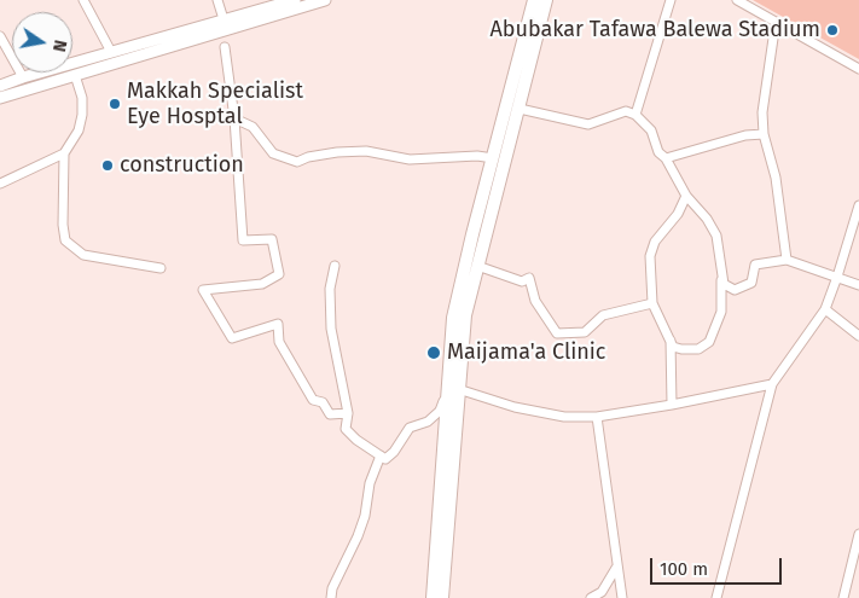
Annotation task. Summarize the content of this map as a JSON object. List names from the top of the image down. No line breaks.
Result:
{"places":["Abubakar Tafawa Balewa Stadium","Makkah Specialist Eye Hosptal","construction","Maijama'a Clinic"],"scale_bar":"100 m","north":"right"}
